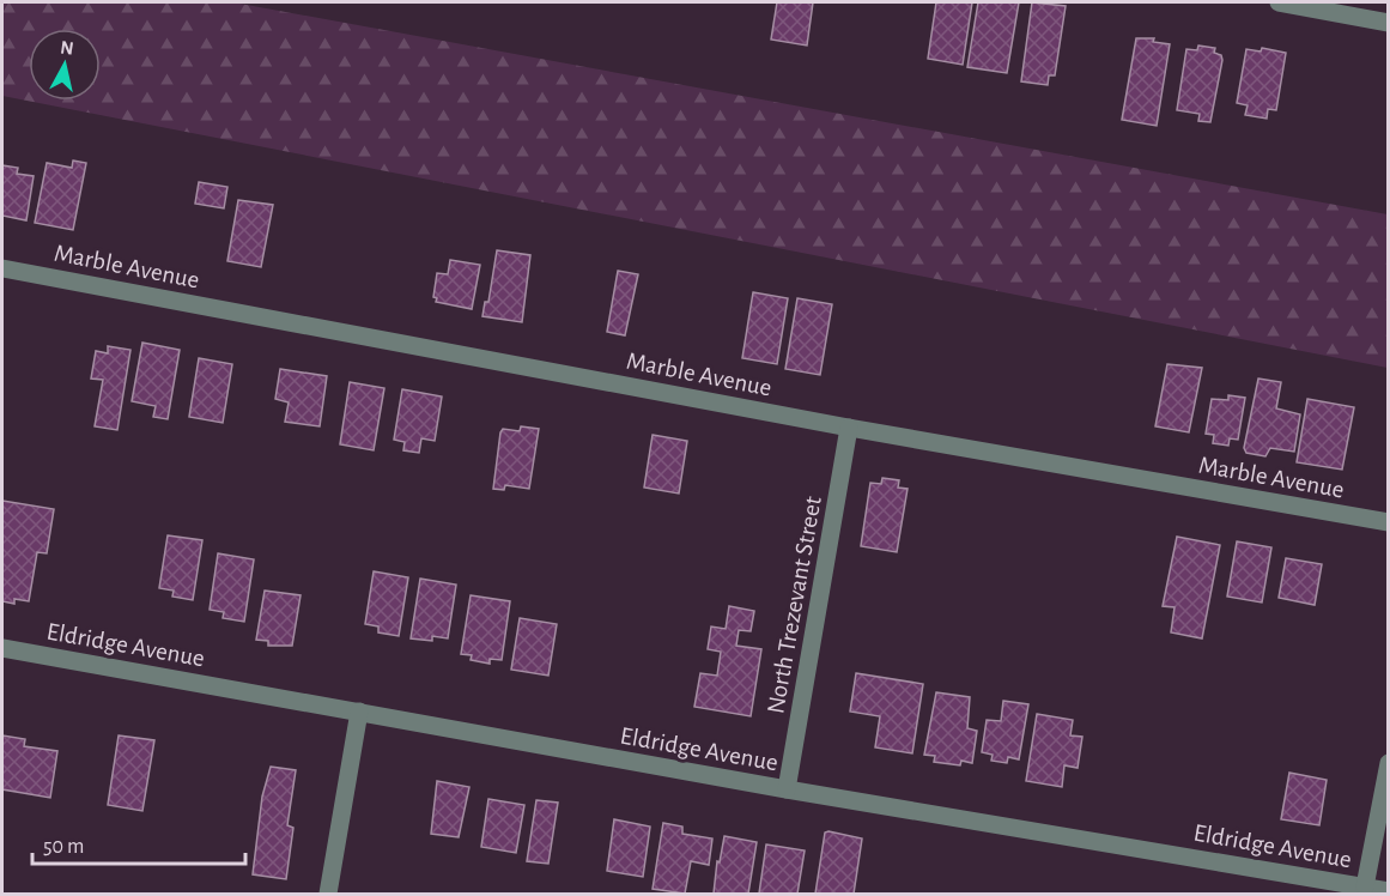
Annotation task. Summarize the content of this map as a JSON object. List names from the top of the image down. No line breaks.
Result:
{"streets":{"street":["Marble Avenue","North Trezevant Street","Eldridge Avenue"]},"crossings":[["Marble Avenue","North Trezevant Street"],["North Trezevant Street","Eldridge Avenue"]],"scale_bar":"50 m","north":"top"}
